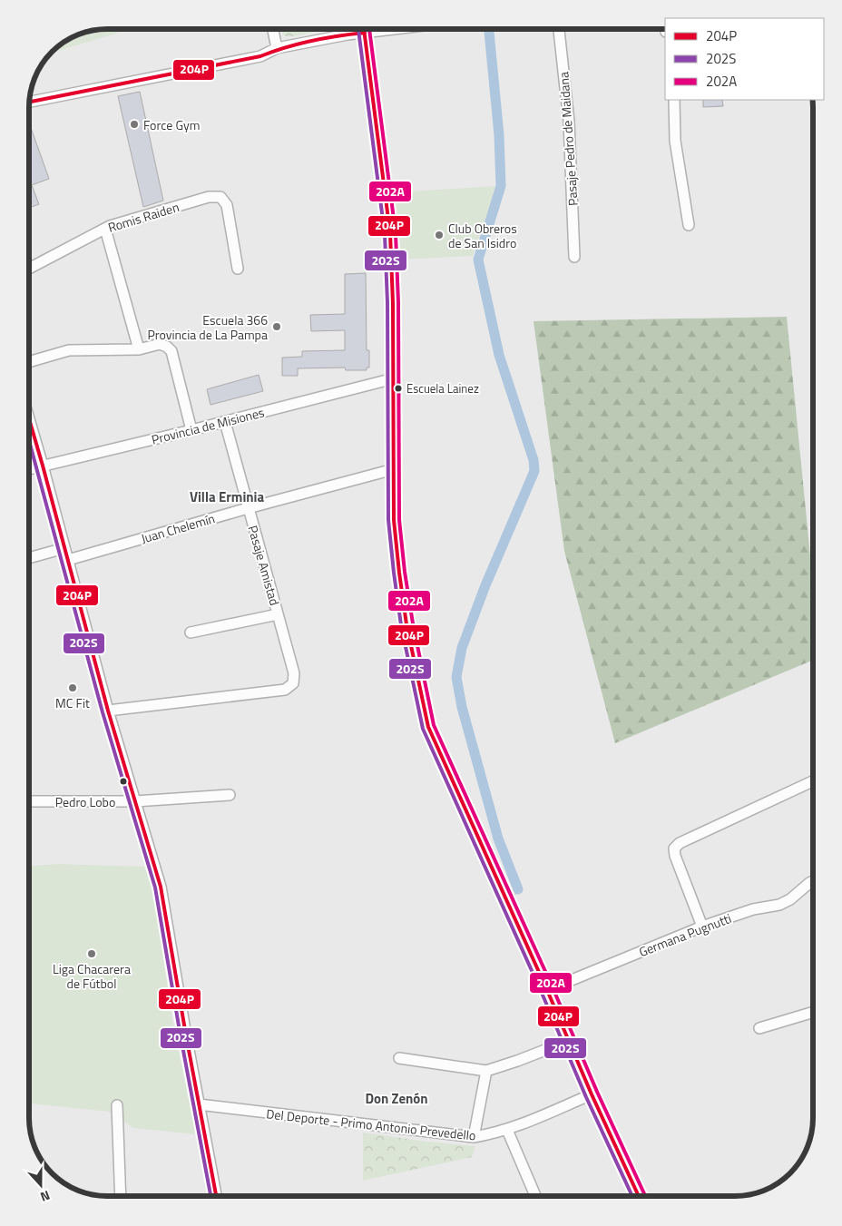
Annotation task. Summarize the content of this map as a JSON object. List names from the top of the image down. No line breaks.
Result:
{"streets":{"street":["Pasaje Pedro de Maidana","Romis Raiden","Provincia de Misiones","Juan Chelemín","Pasaje Amistad","Pedro Lobo","Germana Pugnutti","Del Deporte - Primo Antonio Prevedello"]},"crossings":[["Provincia de Misiones","Pasaje Amistad"],["Juan Chelemín","Pasaje Amistad"]],"districts":["Villa Erminia","Don Zenón"],"places":["Force Gym","Club Obreros de San Isidro","Escuela 366 Provincia de La Pampa","Escuela Lainez","MC Fit","Liga Chacarera de Fútbol"],"lines":["transit line 202S","transit line 204P","transit line 202A"],"legend":["204P","202S","202A"],"north":"bottom"}
